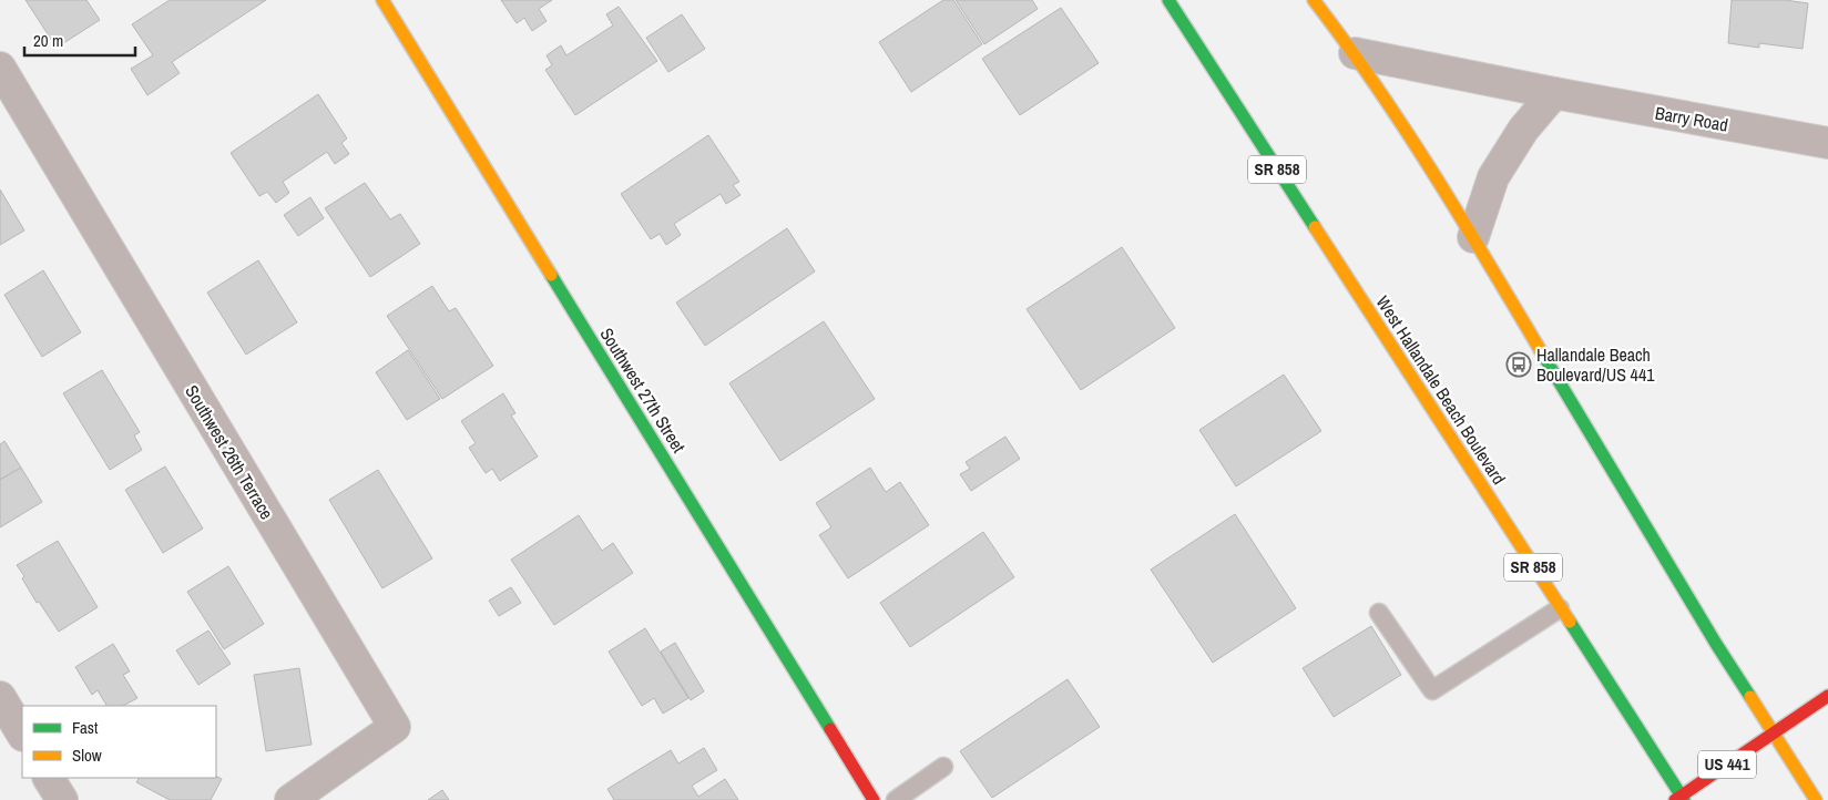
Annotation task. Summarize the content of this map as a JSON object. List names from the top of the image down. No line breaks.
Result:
{"streets":{"main road":["SR 858","Southwest 27th Street","West Hallandale Beach Boulevard","US 441"],"street":["Barry Road","Southwest 26th Terrace"]},"crossings":[["West Hallandale Beach Boulevard","US 441"]],"places":{"bus stop":["Hallandale Beach Boulevard/US 441"]},"legend":["Fast","Slow"],"scale_bar":"20 m"}
